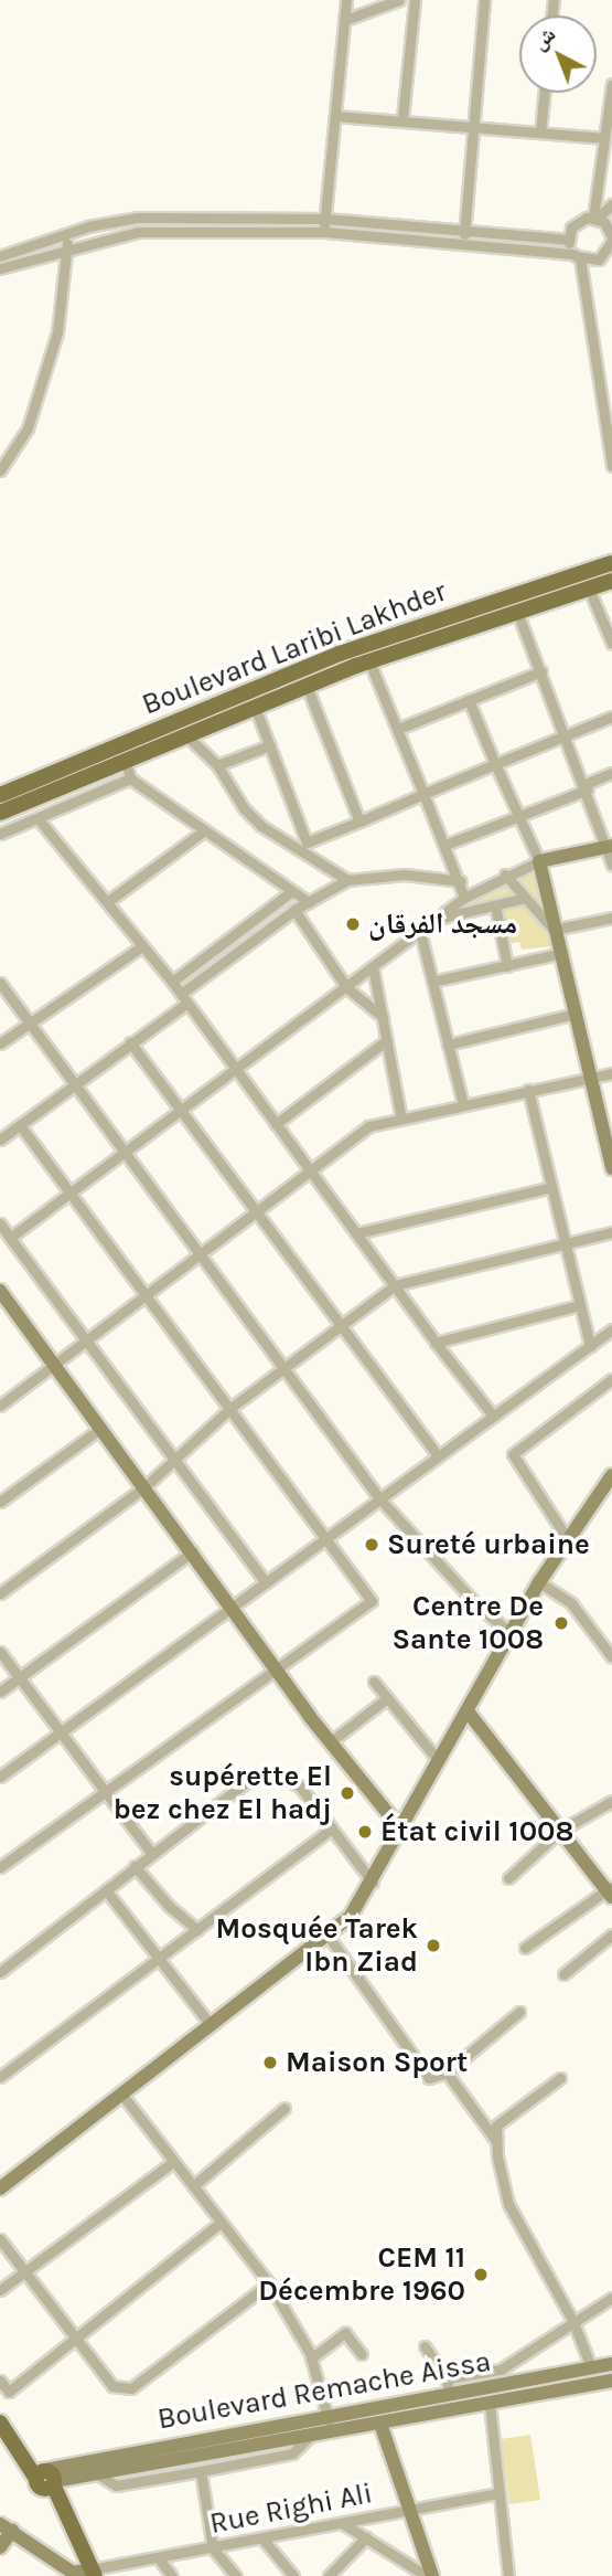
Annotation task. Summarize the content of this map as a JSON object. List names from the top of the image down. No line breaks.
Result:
{"streets":{"main road":["Boulevard Laribi Lakhder","Boulevard Remache Aissa"],"street":["Rue Righi Ali"]},"places":["مسجد الفرقان","Sureté urbaine","Centre De Sante 1008","supérette El bez chez El hadj","État civil 1008","Mosquée Tarek Ibn Ziad","Maison Sport","CEM 11 Décembre 1960"],"north":"top left"}
